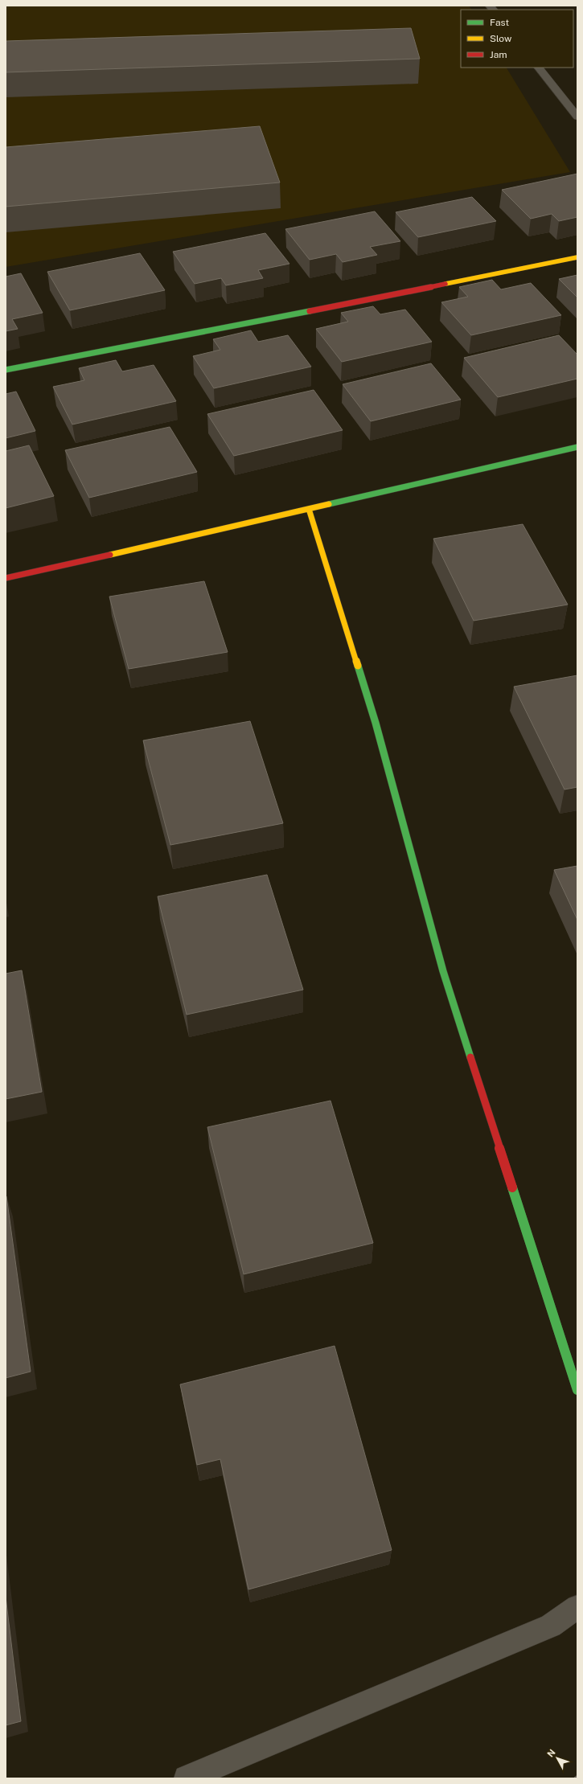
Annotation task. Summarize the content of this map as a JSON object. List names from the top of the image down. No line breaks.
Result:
{"legend":["Fast","Slow","Jam"],"north":"top left"}
